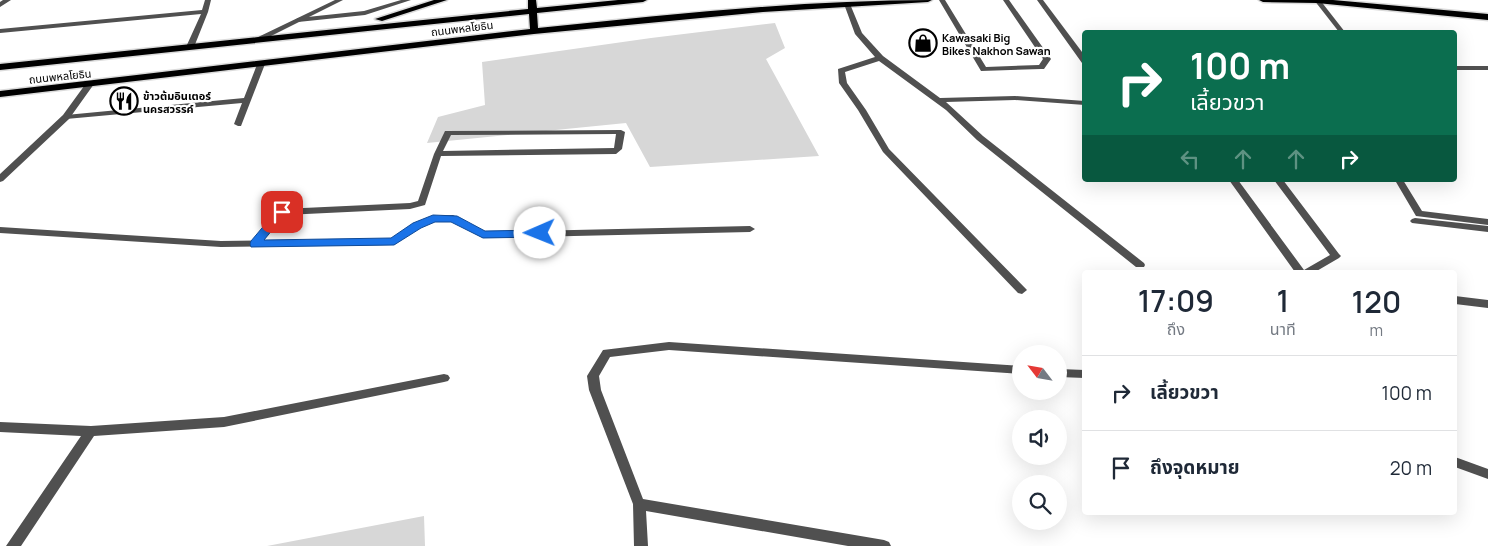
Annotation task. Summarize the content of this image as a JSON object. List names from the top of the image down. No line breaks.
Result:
{"streets":{"main road":["ถนนพหลโยธิน"]},"places":{"shop":["Kawasaki Big Bikes Nakhon Sawan"],"restaurant":["ข้าวต้มอินเตอร์ นครสวรรค์"]},"north":"top left","page":{"turn":["100 m","เลี้ยวขวา"],"eta":["17:09","ถึง","1","นาที","120","m"],"list":[{"name":"เลี้ยวขวา","value":"100 m"},{"name":"ถึงจุดหมาย","value":"20 m"}]}}
